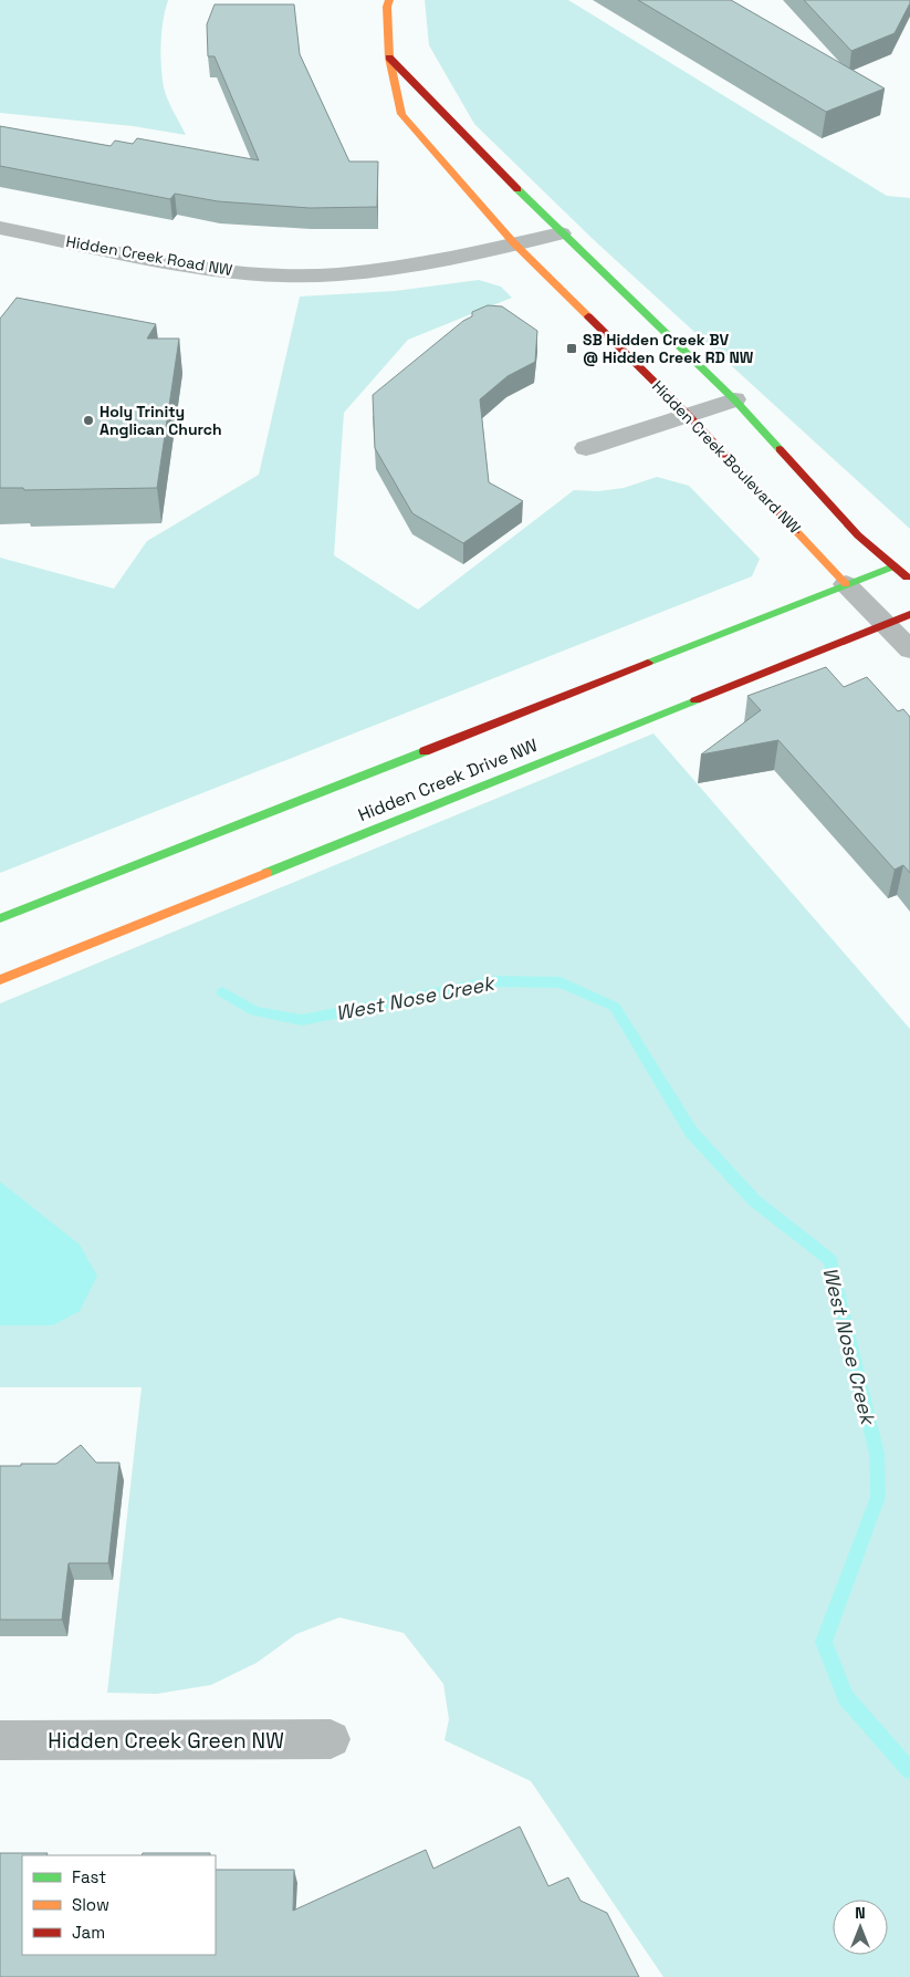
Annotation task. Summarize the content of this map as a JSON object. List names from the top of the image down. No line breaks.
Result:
{"streets":{"street":["Hidden Creek Road NW","Hidden Creek Boulevard NW","Hidden Creek Drive NW","Hidden Creek Green NW"]},"crossings":[["Hidden Creek Road NW","Hidden Creek Boulevard NW"],["Hidden Creek Boulevard NW","Hidden Creek Drive NW"]],"water":["West Nose Creek"],"places":{"transit":["SB Hidden Creek BV @ Hidden Creek RD NW"],"other":["Holy Trinity Anglican Church"]},"legend":["Fast","Slow","Jam"],"north":"top"}
